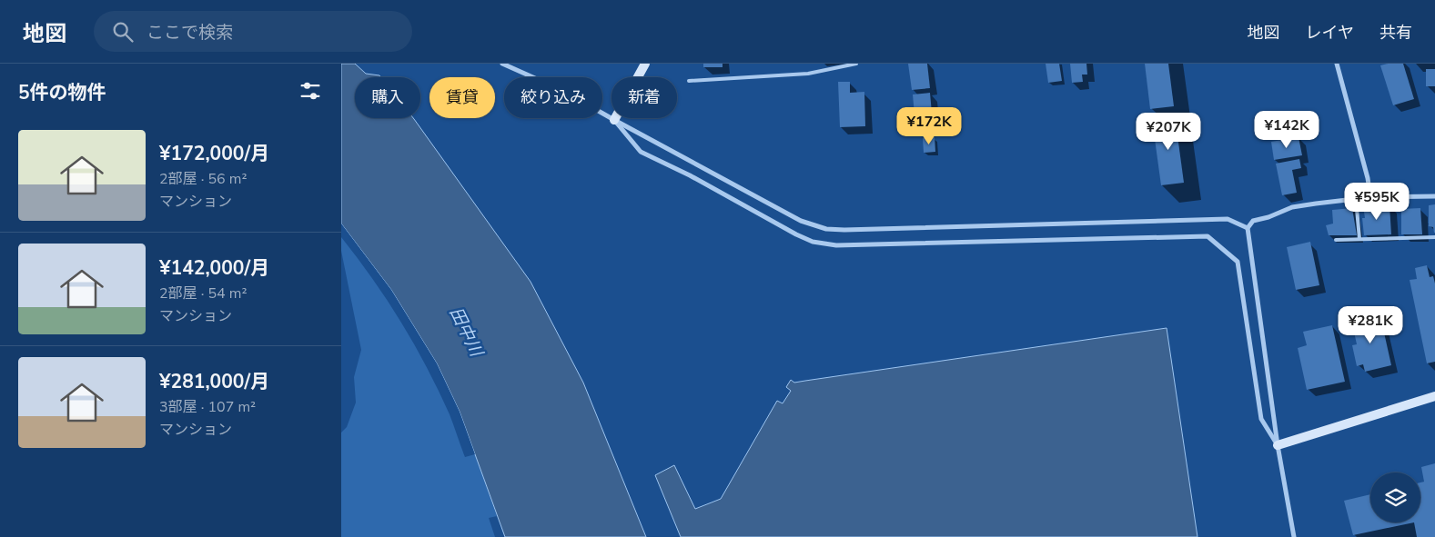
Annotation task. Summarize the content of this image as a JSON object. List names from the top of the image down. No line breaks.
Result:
{"water":["田中川"],"page":{"header":"地図","search":"ここで検索","nav":["地図","レイヤ","共有"],"heading":"5件の物件","chip":["購入","賃貸","絞り込み","新着"],"price":["¥172K","¥142K","¥207K","¥595K","¥281K"],"list":[{"name":"¥172,000/月","note":"2部屋 · 56 m² · マンション"},{"name":"¥142,000/月","note":"2部屋 · 54 m² · マンション"},{"name":"¥281,000/月","note":"3部屋 · 107 m² · マンション"}]}}
